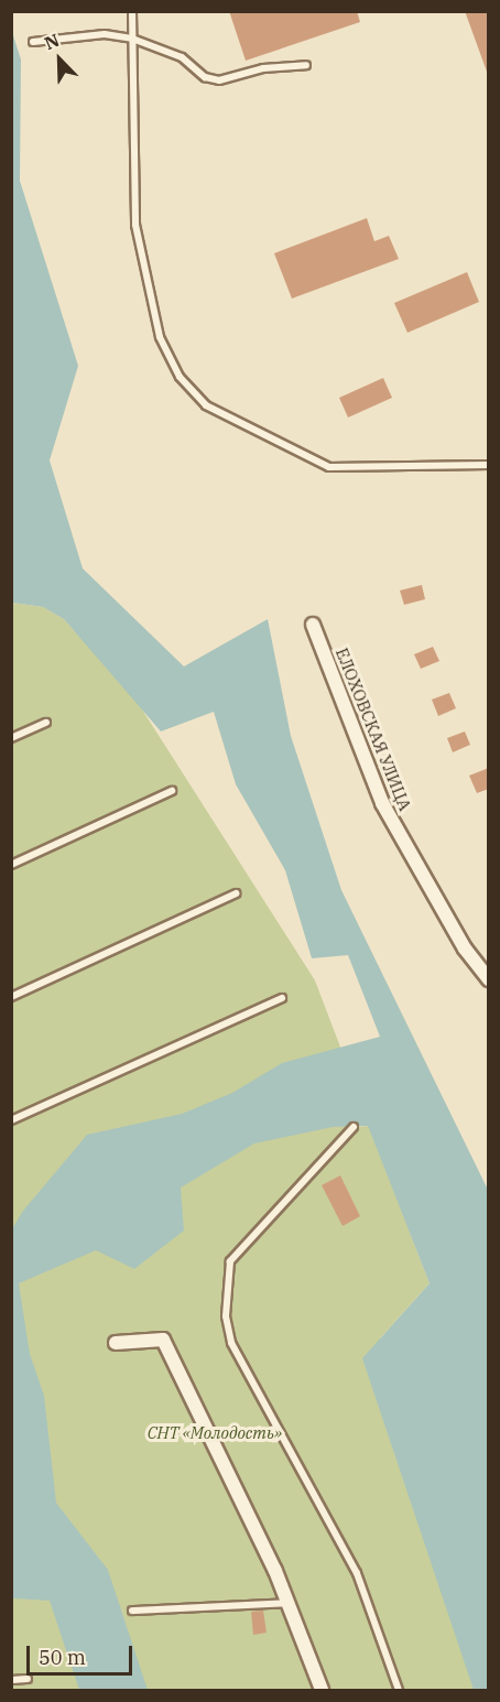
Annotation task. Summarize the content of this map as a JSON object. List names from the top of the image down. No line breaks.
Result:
{"streets":{"street":["ЕЛОХОВСКАЯ УЛИЦА"]},"parks":["СНТ «Молодость»"],"scale_bar":"50 m","north":"top left"}
